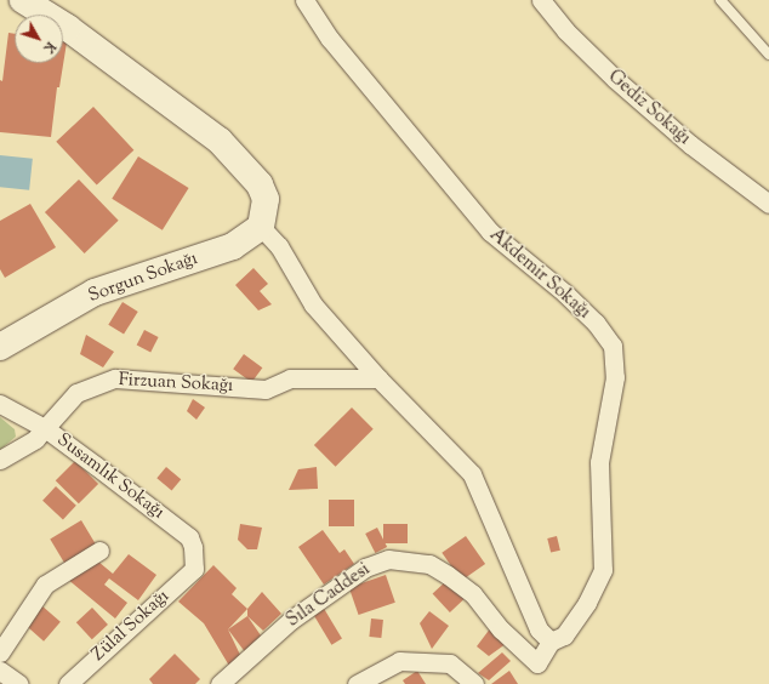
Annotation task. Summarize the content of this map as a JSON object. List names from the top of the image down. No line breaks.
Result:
{"streets":{"street":["Gediz Sokağı","Akdemir Sokağı","Sorgun Sokağı","Firzuan Sokağı","Susamlık Sokağı","Sıla Caddesi","Zülal Sokağı"]},"crossings":[["Akdemir Sokağı","Sıla Caddesi"],["Firzuan Sokağı","Susamlık Sokağı"],["Susamlık Sokağı","Zülal Sokağı"]],"north":"bottom right"}
